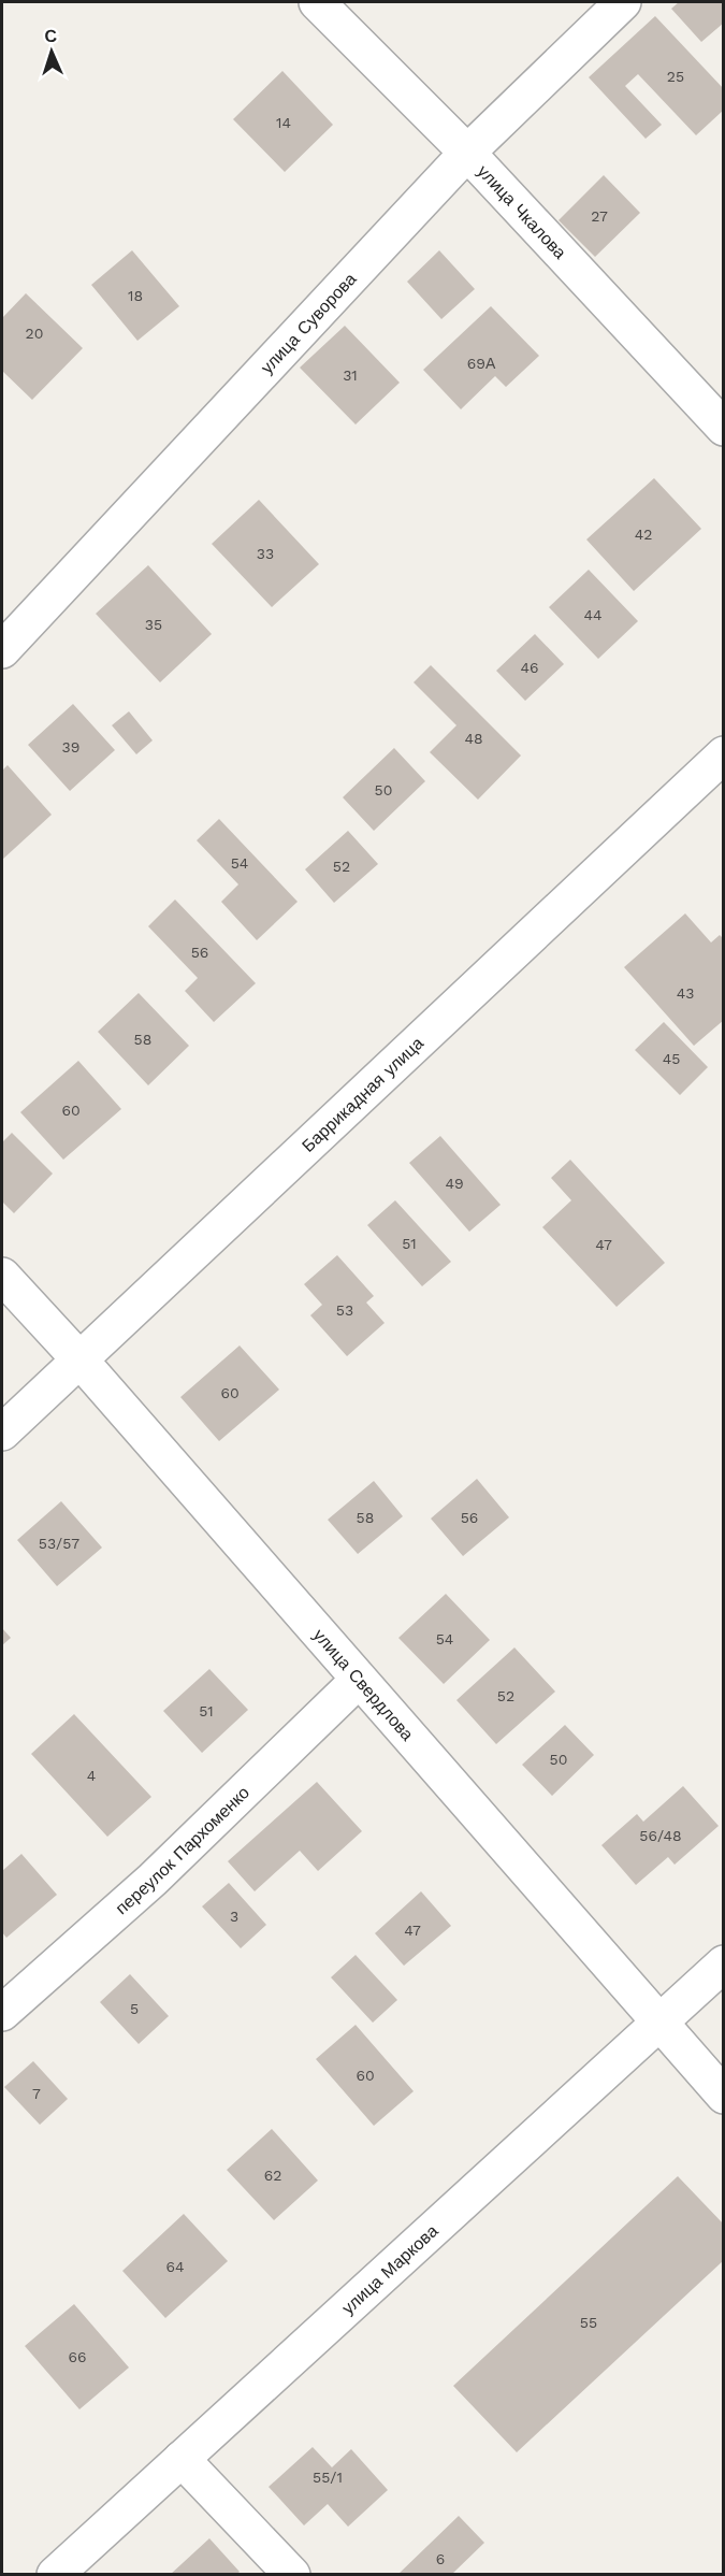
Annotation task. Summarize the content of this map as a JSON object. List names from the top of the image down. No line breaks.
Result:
{"streets":{"street":["улица Чкалова","улица Суворова","Баррикадная улица","улица Свердлова","переулок Пархоменко","улица Маркова"]},"crossings":[["улица Чкалова","улица Суворова"],["Баррикадная улица","улица Свердлова"],["улица Свердлова","переулок Пархоменко"],["улица Свердлова","улица Маркова"]],"house_numbers":["25","14","27","18","20","69А","31","42","33","44","35","46","48","39","50","54","52","56","43","58","45","60","49","51","47","53","60","58","56","53/57","54","52","51","50","4","56/48","3","47","5","60","7","62","64","55","66","55/1","6"],"north":"top"}
